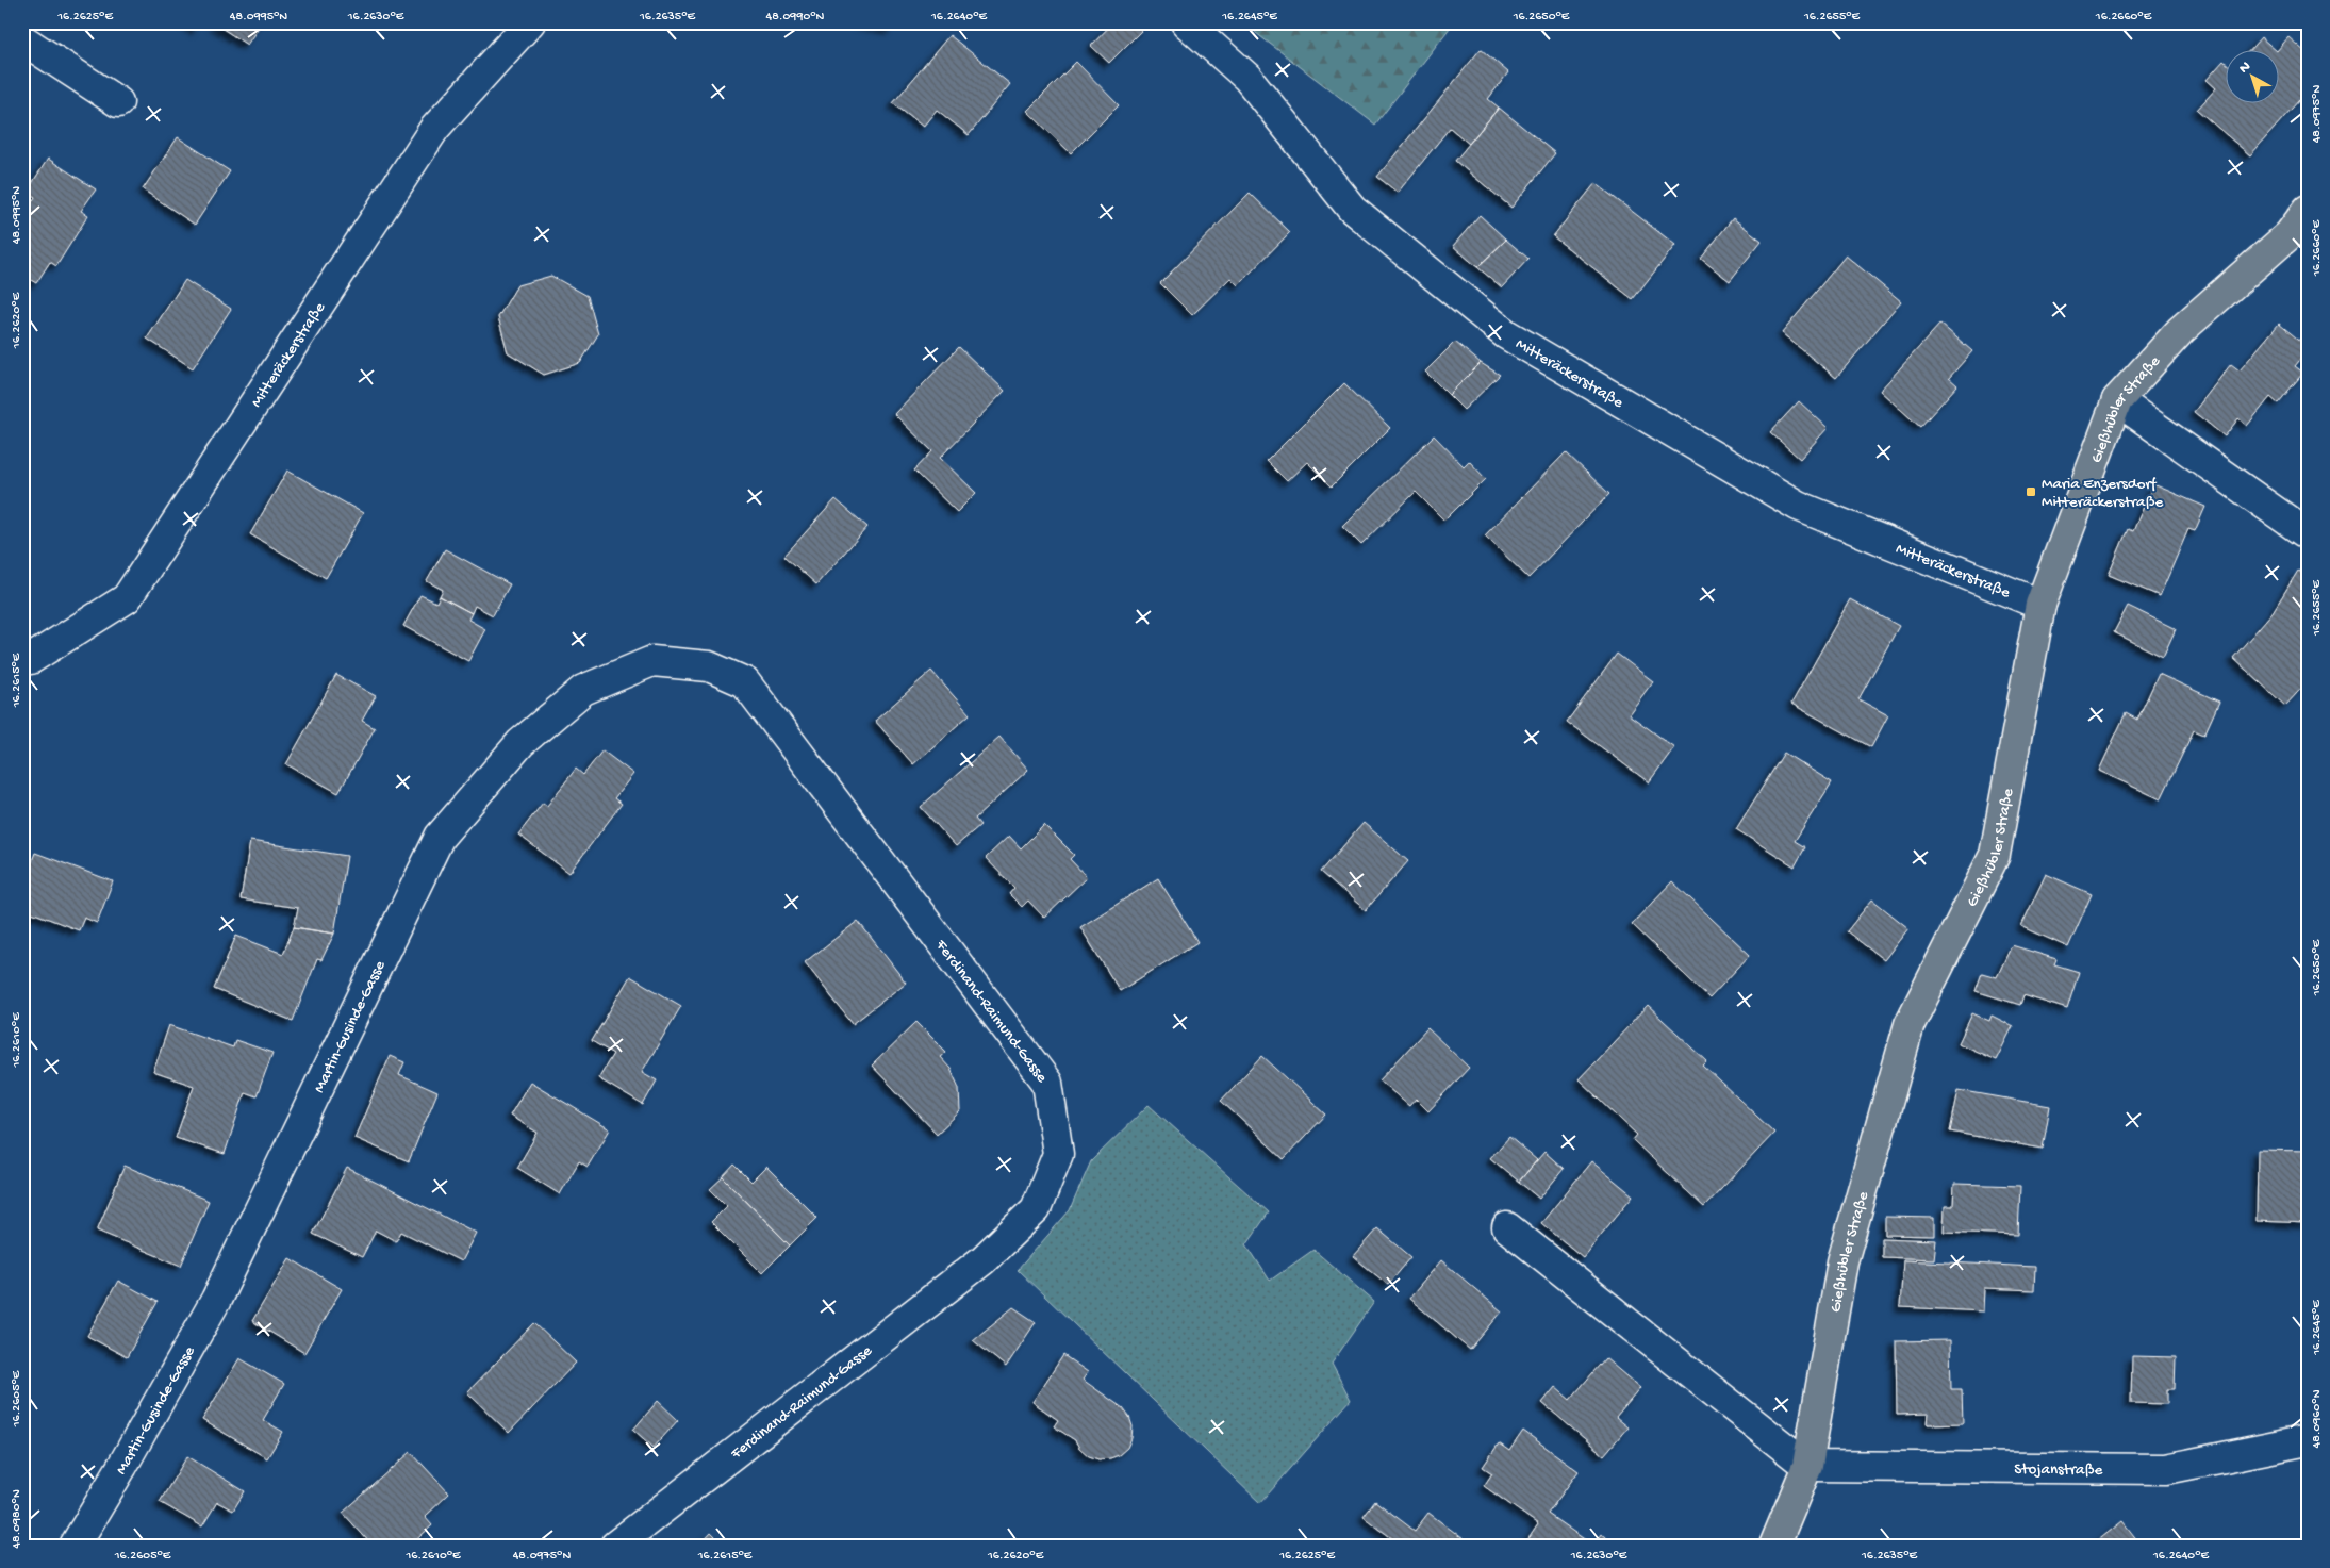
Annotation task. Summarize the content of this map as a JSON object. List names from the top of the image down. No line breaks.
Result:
{"streets":{"main road":["Gießhübler Straße"],"street":["Mitteräckerstraße","Ferdinand-Raimund-Gasse","Martin-Gusinde-Gasse","Stojanstraße"]},"crossings":[["Mitteräckerstraße","Gießhübler Straße"],["Gießhübler Straße","Stojanstraße"],["Ferdinand-Raimund-Gasse","Martin-Gusinde-Gasse"]],"places":{"transit":["Maria Enzersdorf Mitteräckerstraße"]},"north":"top left","coordinates":["16.2625°E","48.0995°N","16.2630°E","16.2635°E","48.0990°N","16.2640°E","16.2645°E","16.2650°E","16.2655°E","16.2660°E","48.0975°N","16.2620°E","16.2615°E","16.2610°E","16.2605°E","48.0960°N","48.0980°N"]}
